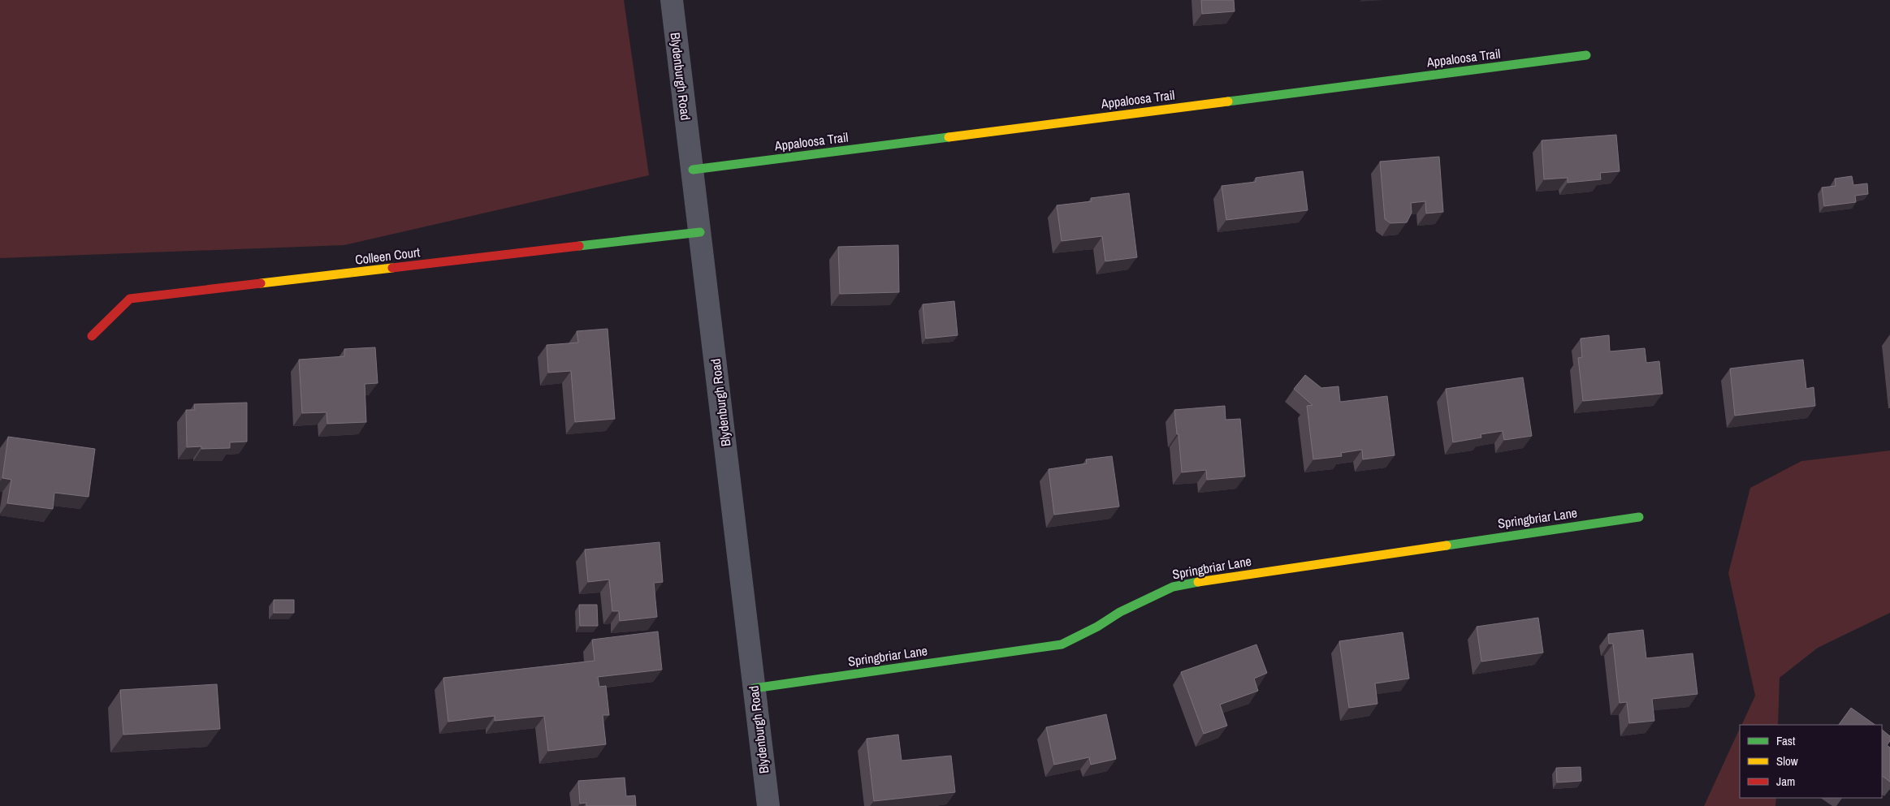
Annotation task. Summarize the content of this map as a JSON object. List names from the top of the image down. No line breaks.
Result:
{"streets":{"street":["Appaloosa Trail","Blydenburgh Road","Colleen Court","Springbriar Lane"]},"crossings":[["Appaloosa Trail","Blydenburgh Road"],["Blydenburgh Road","Colleen Court"],["Blydenburgh Road","Springbriar Lane"]],"legend":["Fast","Slow","Jam"]}
